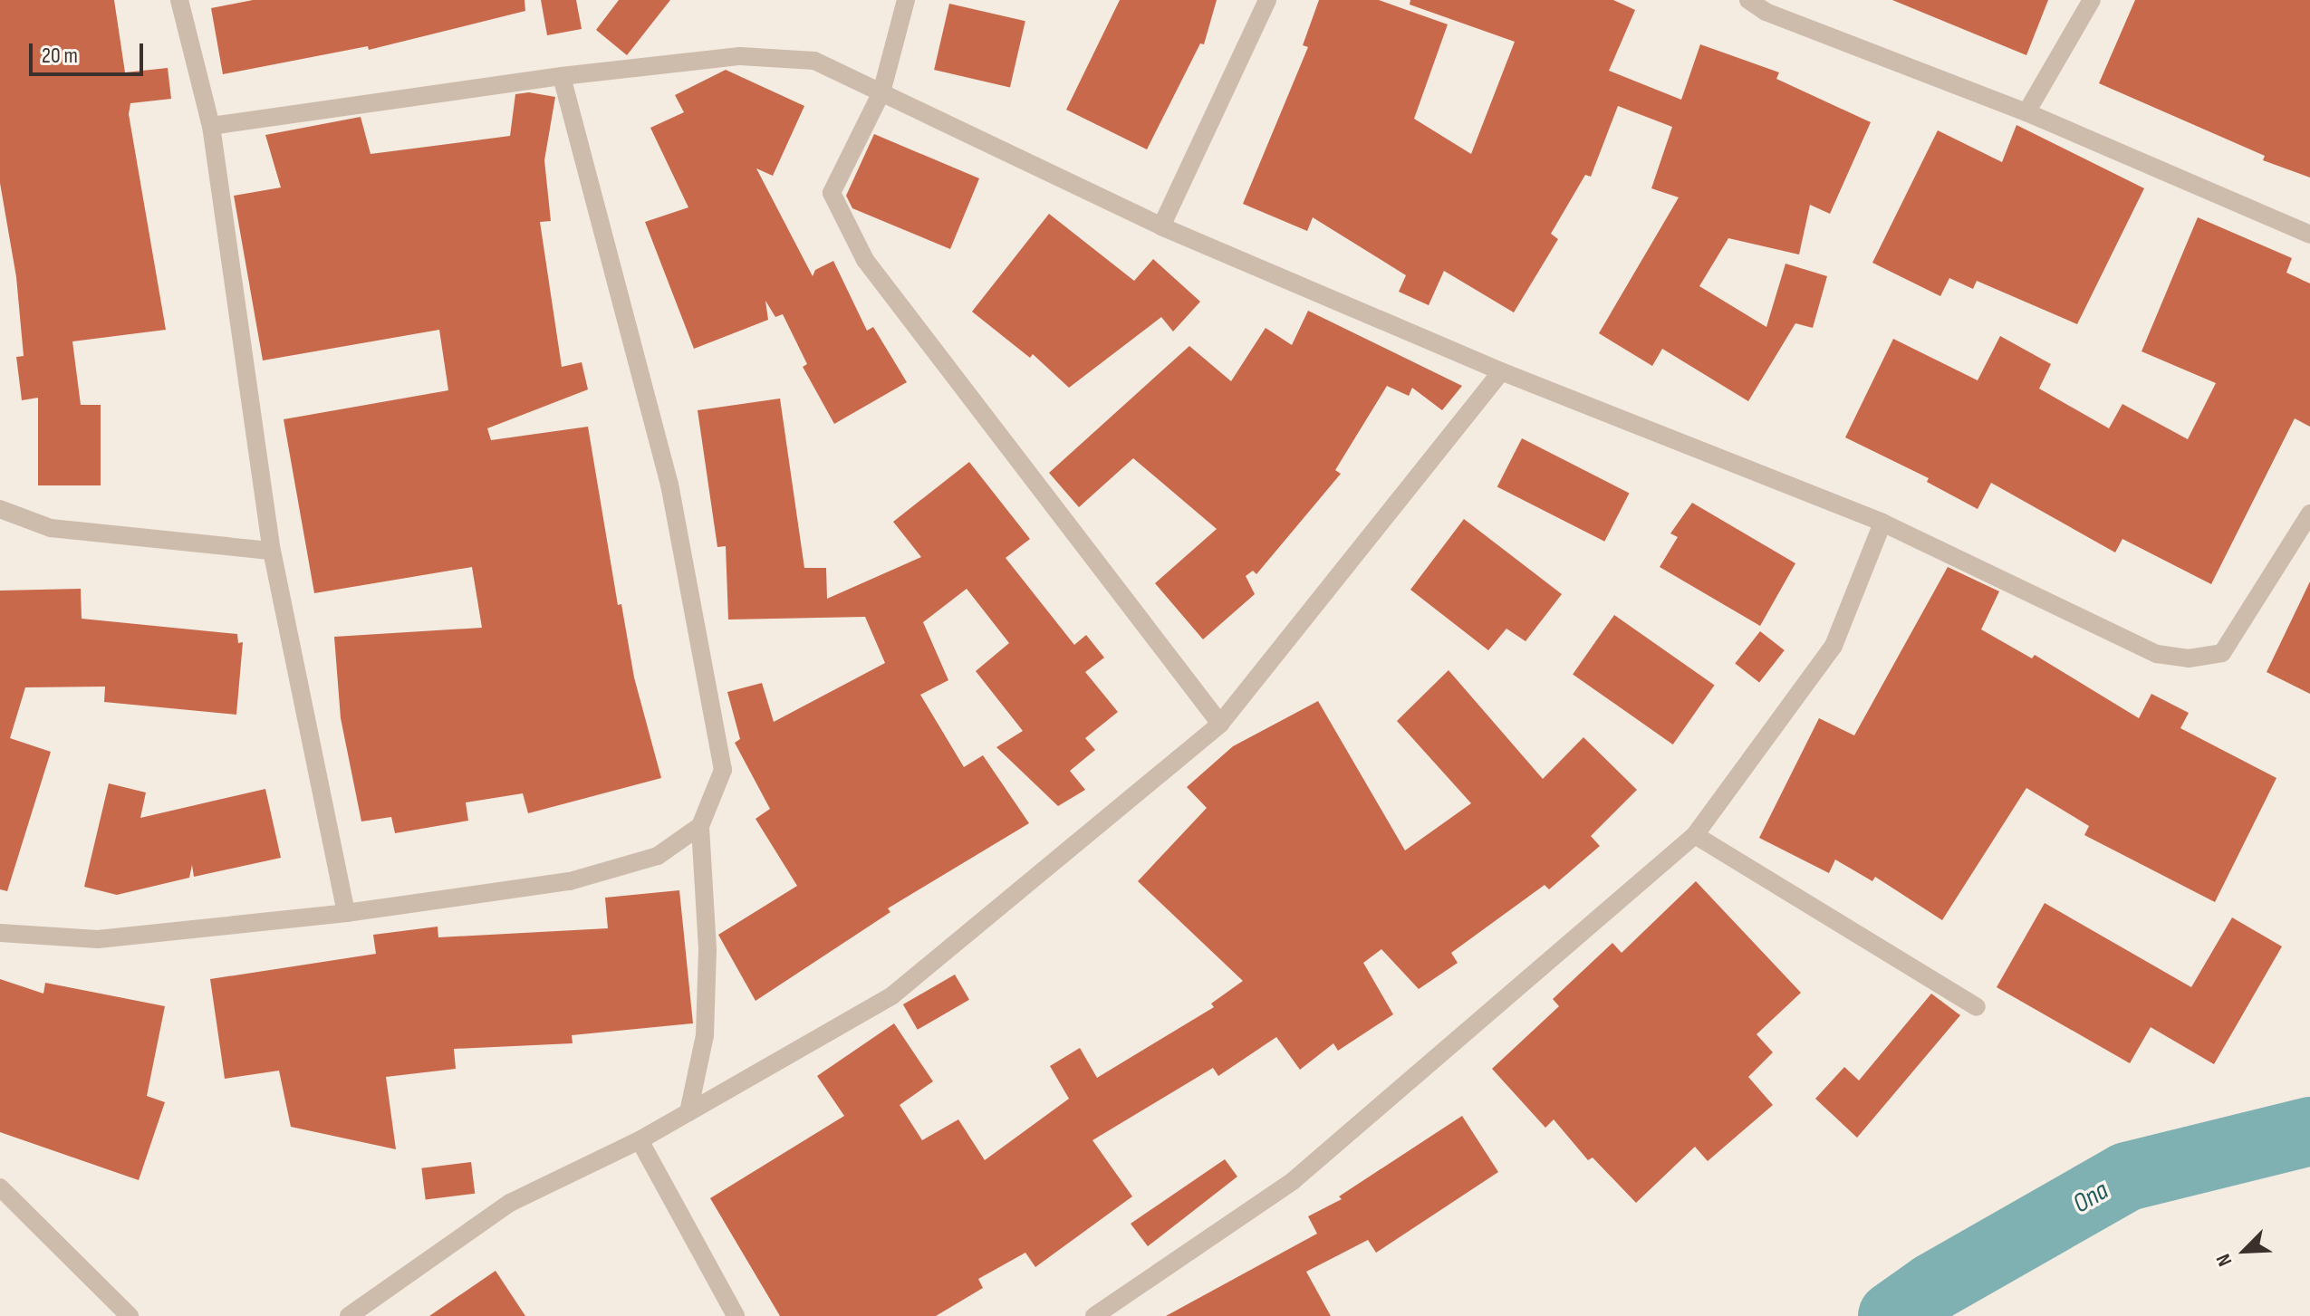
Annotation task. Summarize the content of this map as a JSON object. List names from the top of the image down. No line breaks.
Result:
{"water":["Ona"],"scale_bar":"20 m","north":"bottom left"}
